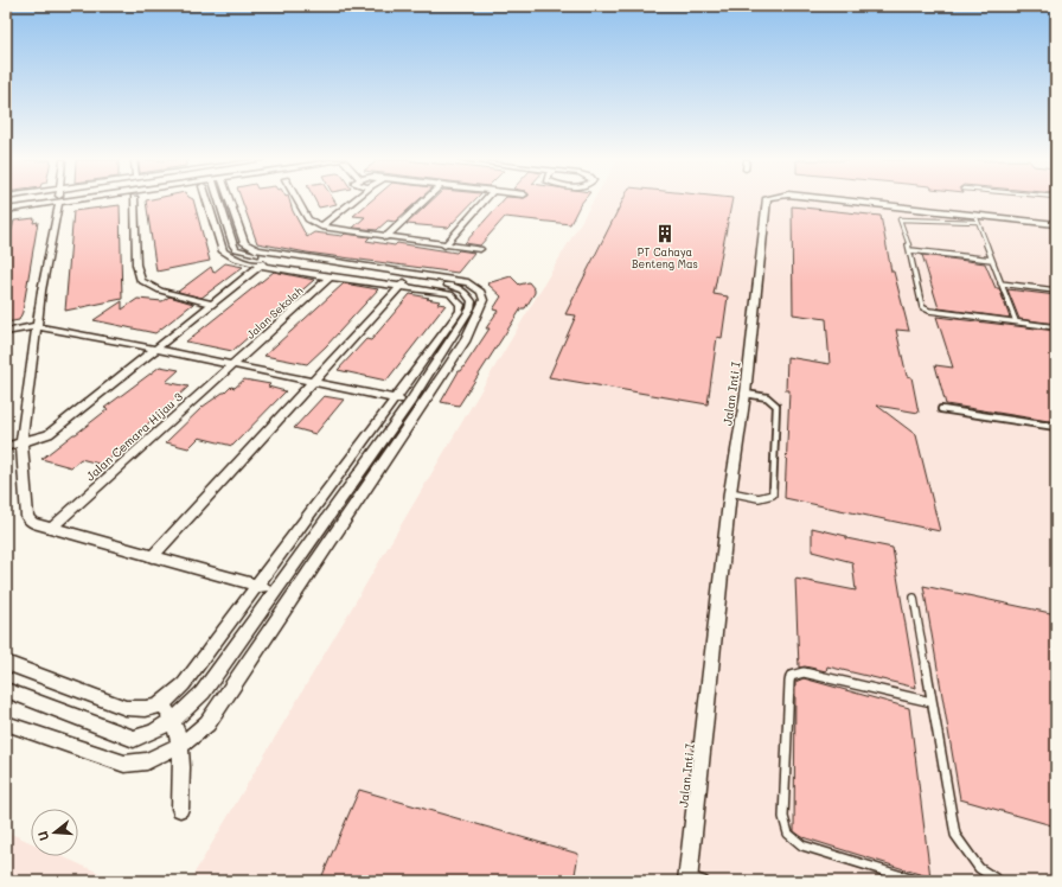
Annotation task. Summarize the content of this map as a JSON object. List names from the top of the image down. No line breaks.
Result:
{"streets":{"street":["Jalan Sekolah","Jalan Inti I","Jalan Cemara Hijau 3"]},"crossings":[["Jalan Sekolah","Jalan Cemara Hijau 3"]],"places":{"building":["PT Cahaya Benteng Mas"]},"north":"left"}
